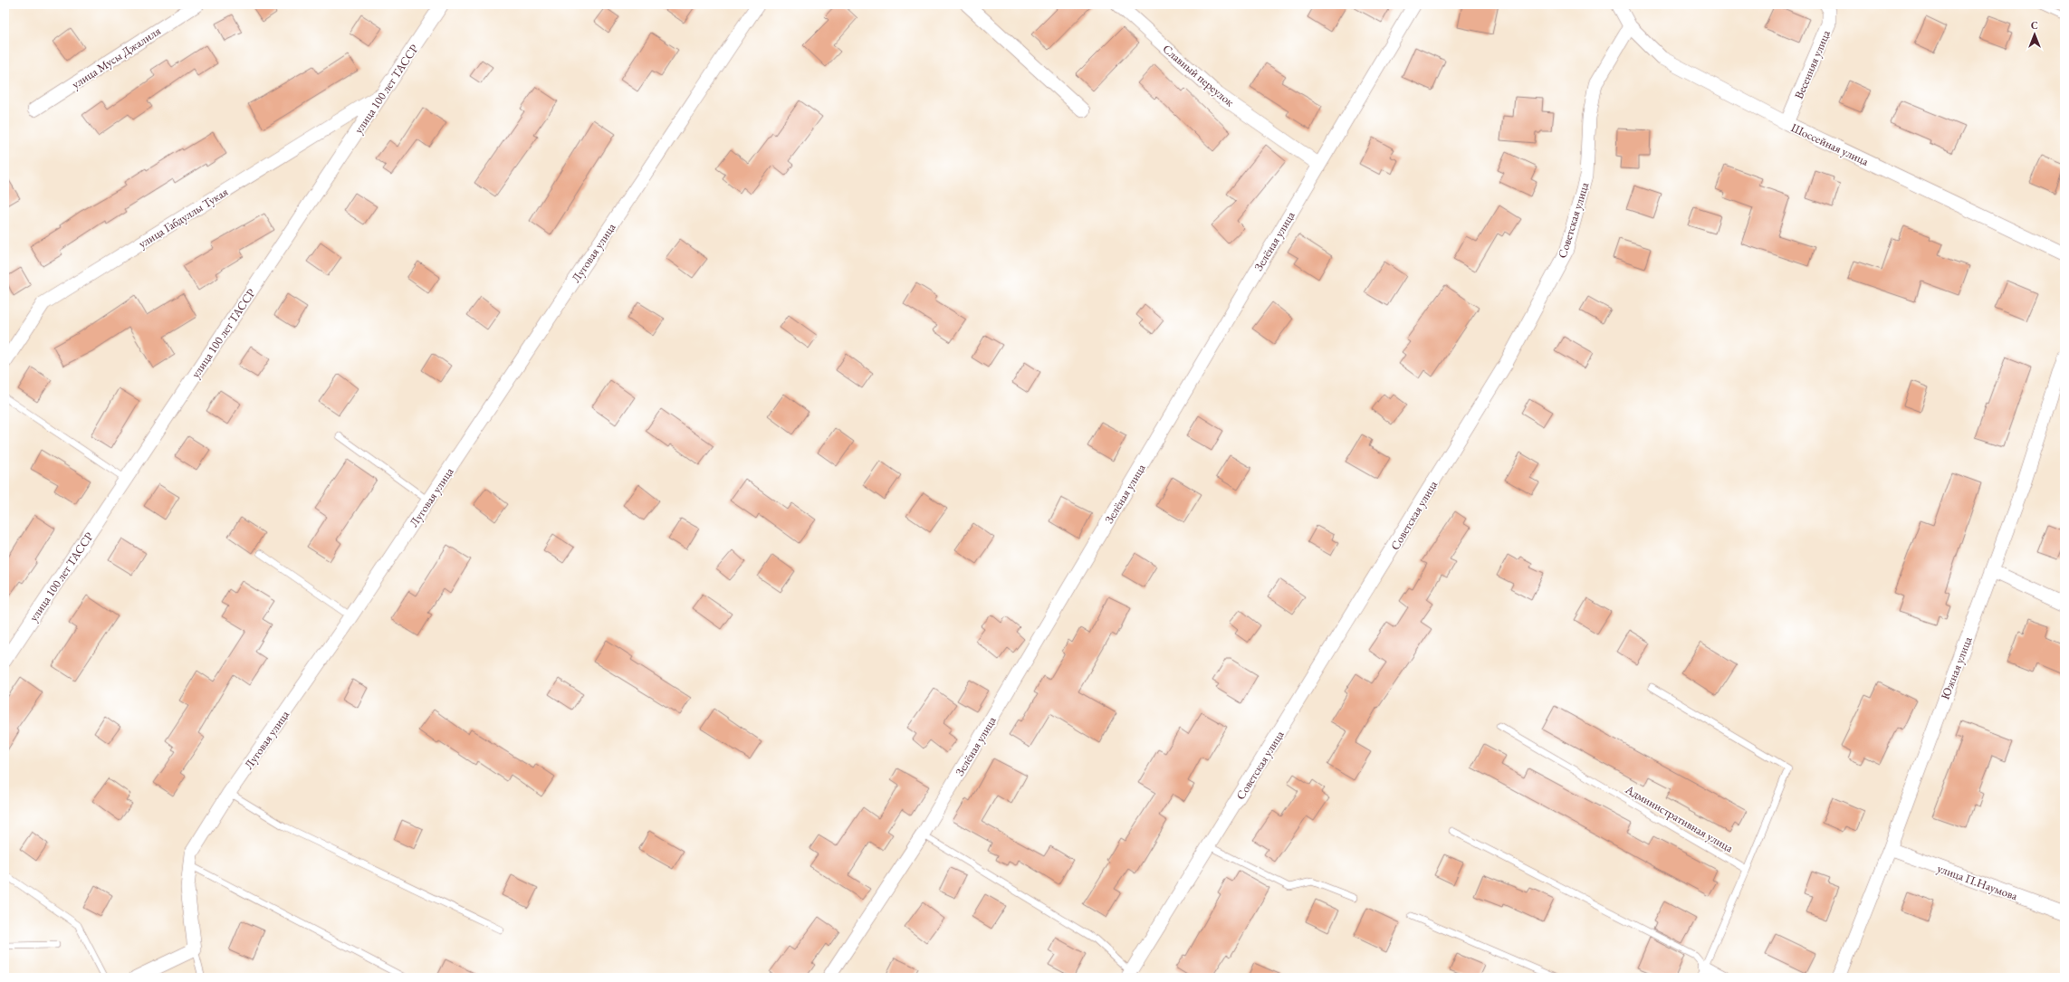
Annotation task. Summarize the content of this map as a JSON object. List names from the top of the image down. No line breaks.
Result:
{"streets":{"street":["улица Мусы Джалиля","Весенняя улица","Славный переулок","улица 100 лет ТАССР","Шоссейная улица","улица Габдуллы Тукая","Советская улица","Зелёная улица","Луговая улица","Южная улица","улица П.Наумова"],"lane":["Административная улица"]},"crossings":[["Весенняя улица","Шоссейная улица"],["Славный переулок","Зелёная улица"],["улица 100 лет ТАССР","улица Габдуллы Тукая"],["Шоссейная улица","Советская улица"],["Южная улица","улица П.Наумова"]],"north":"top"}
